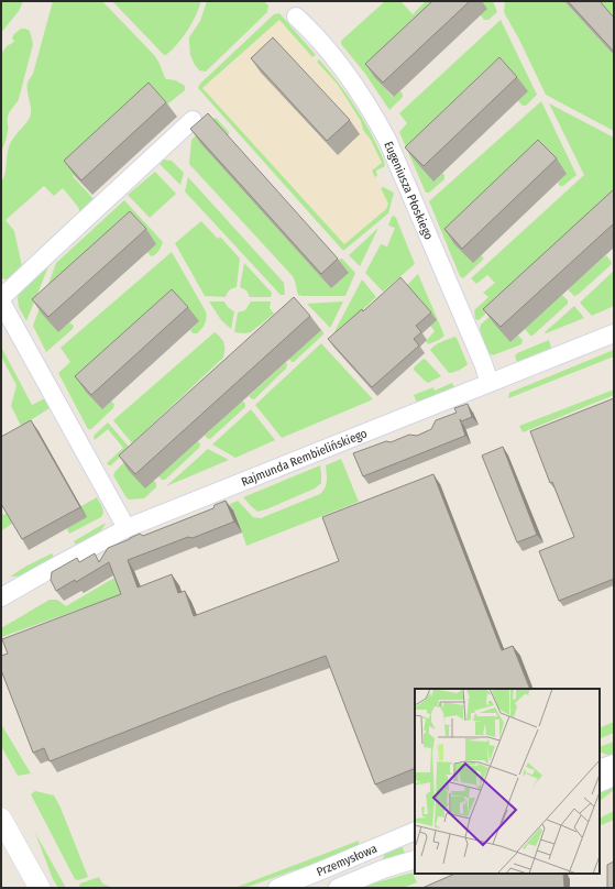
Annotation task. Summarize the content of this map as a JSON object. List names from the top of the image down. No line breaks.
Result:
{"streets":{"street":["Eugeniusza Płoskiego","Rajmunda Rembielińskiego","Przemysłowa"]},"crossings":[["Eugeniusza Płoskiego","Rajmunda Rembielińskiego"]]}
